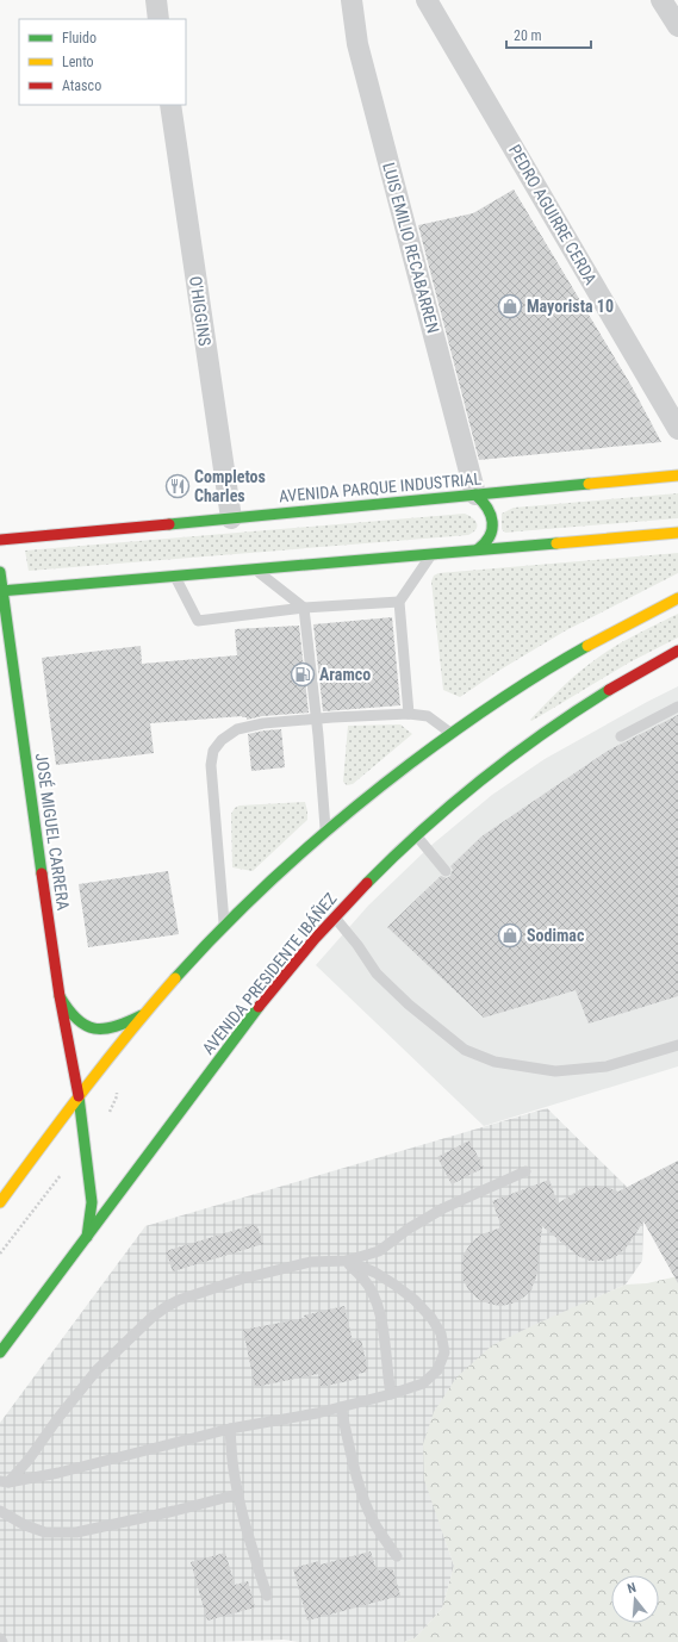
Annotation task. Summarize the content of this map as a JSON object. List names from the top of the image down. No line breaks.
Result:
{"streets":{"main road":["AVENIDA PARQUE INDUSTRIAL","JOSÉ MIGUEL CARRERA","AVENIDA PRESIDENTE IBÁÑEZ"],"street":["PEDRO AGUIRRE CERDA","LUIS EMILIO RECABARREN","O'HIGGINS"]},"crossings":[["LUIS EMILIO RECABARREN","AVENIDA PARQUE INDUSTRIAL"],["O'HIGGINS","AVENIDA PARQUE INDUSTRIAL"],["JOSÉ MIGUEL CARRERA","AVENIDA PRESIDENTE IBÁÑEZ"]],"places":{"shop":["Mayorista 10","Sodimac"],"restaurant":["Completos Charles"],"fuel station":["Aramco"]},"legend":["Fluido","Lento","Atasco"],"scale_bar":"20 m","north":"top"}
